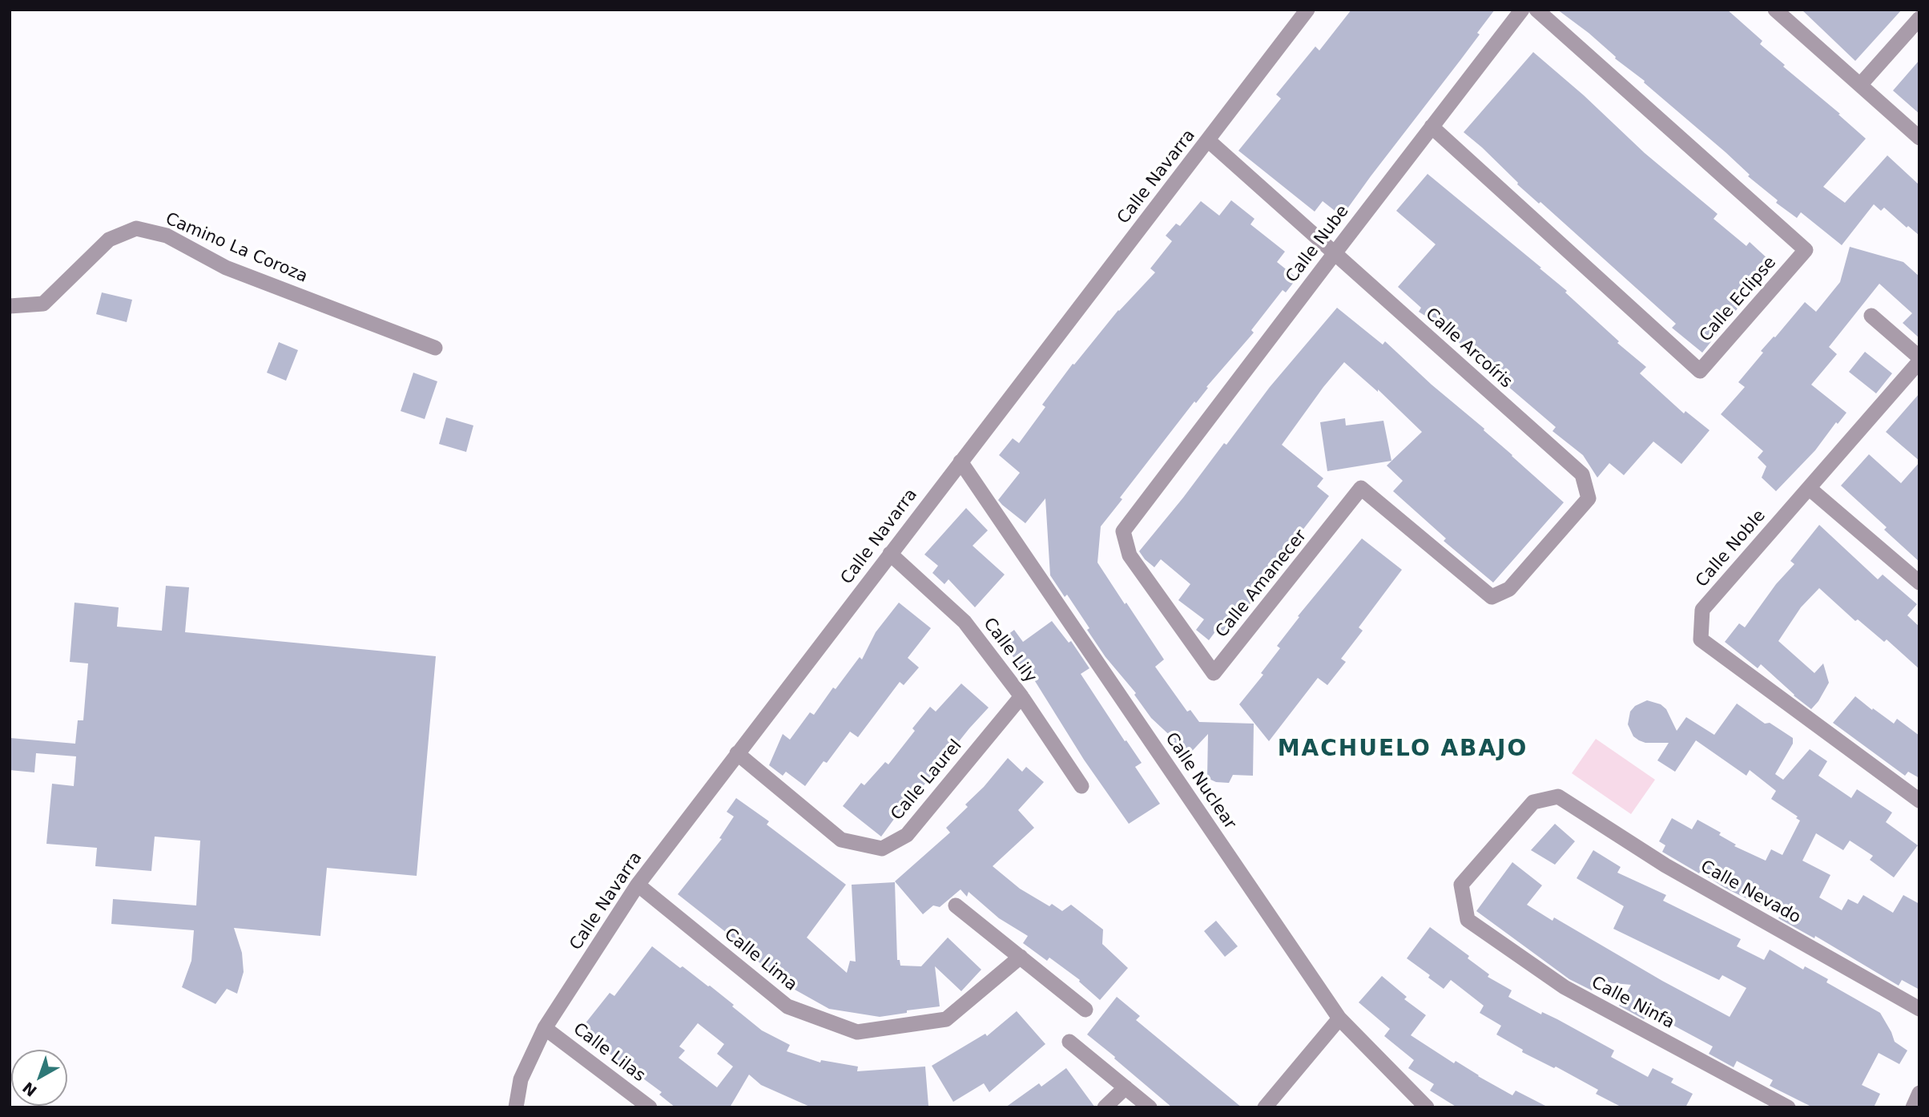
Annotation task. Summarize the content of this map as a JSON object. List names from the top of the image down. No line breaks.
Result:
{"streets":{"street":["Calle Navarra","Calle Nube","Camino La Coroza","Calle Eclipse","Calle Arcoíris","Calle Noble","Calle Amanecer","Calle Lily","Calle Laurel","Calle Nuclear","Calle Nevado","Calle Lima","Calle Ninfa","Calle Lilas"]},"crossings":[["Calle Navarra","Calle Arcoíris"],["Calle Navarra","Calle Lily"],["Calle Navarra","Calle Laurel"],["Calle Navarra","Calle Nuclear"],["Calle Navarra","Calle Lima"],["Calle Navarra","Calle Lilas"],["Calle Nube","Calle Eclipse"],["Calle Nube","Calle Arcoíris"],["Calle Nube","Calle Amanecer"],["Calle Arcoíris","Calle Amanecer"],["Calle Lily","Calle Laurel"],["Calle Nevado","Calle Ninfa"]],"districts":["MACHUELO ABAJO"],"north":"bottom left"}
